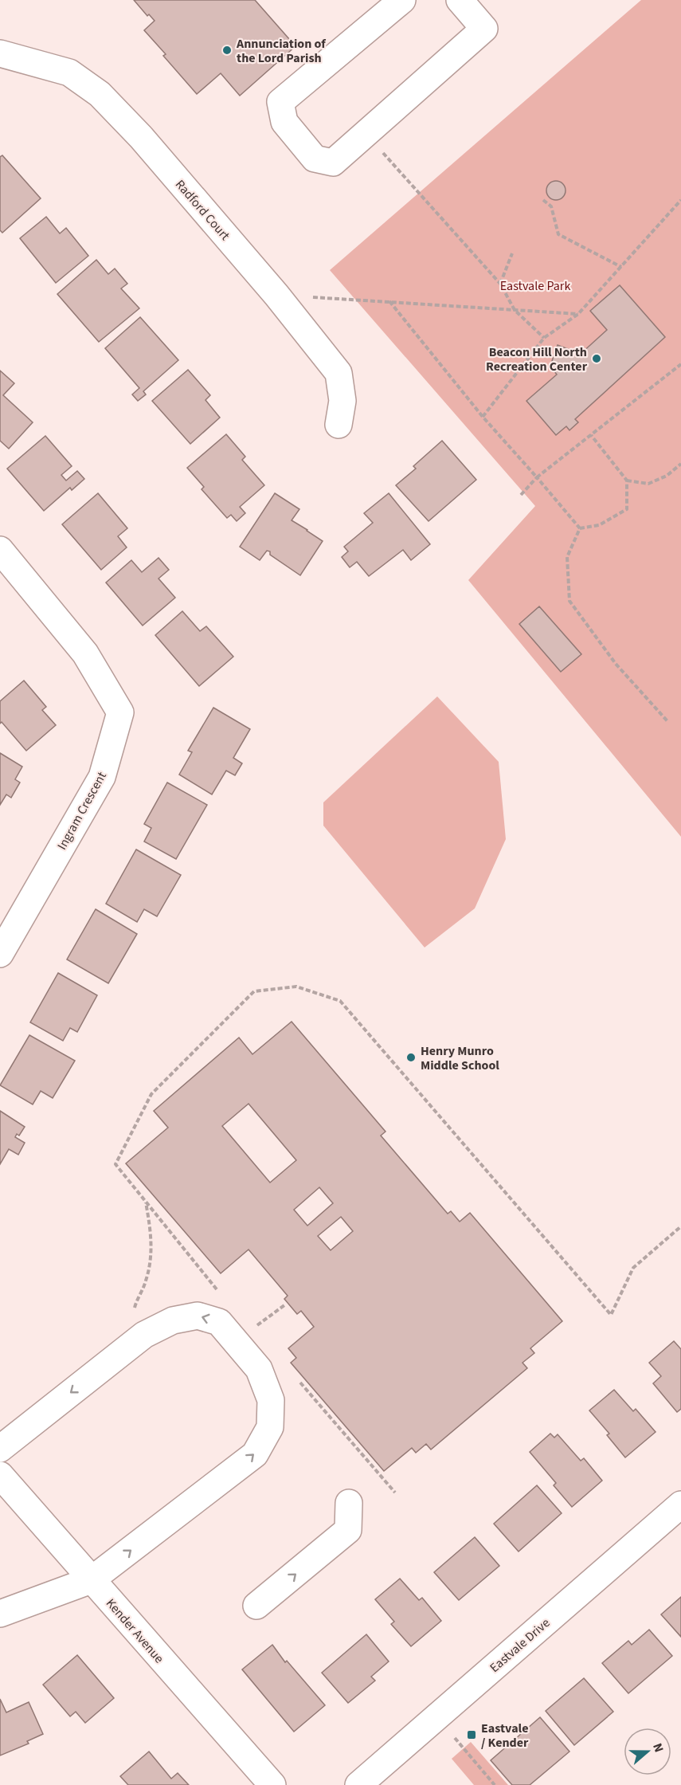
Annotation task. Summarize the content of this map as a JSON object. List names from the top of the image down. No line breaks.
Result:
{"streets":{"street":["Radford Court","Ingram Crescent","Kender Avenue","Eastvale Drive"]},"parks":["Eastvale Park"],"places":{"other":["Annunciation of the Lord Parish","Beacon Hill North Recreation Center","Henry Munro Middle School"],"transit":["Eastvale / Kender"]},"north":"right"}
